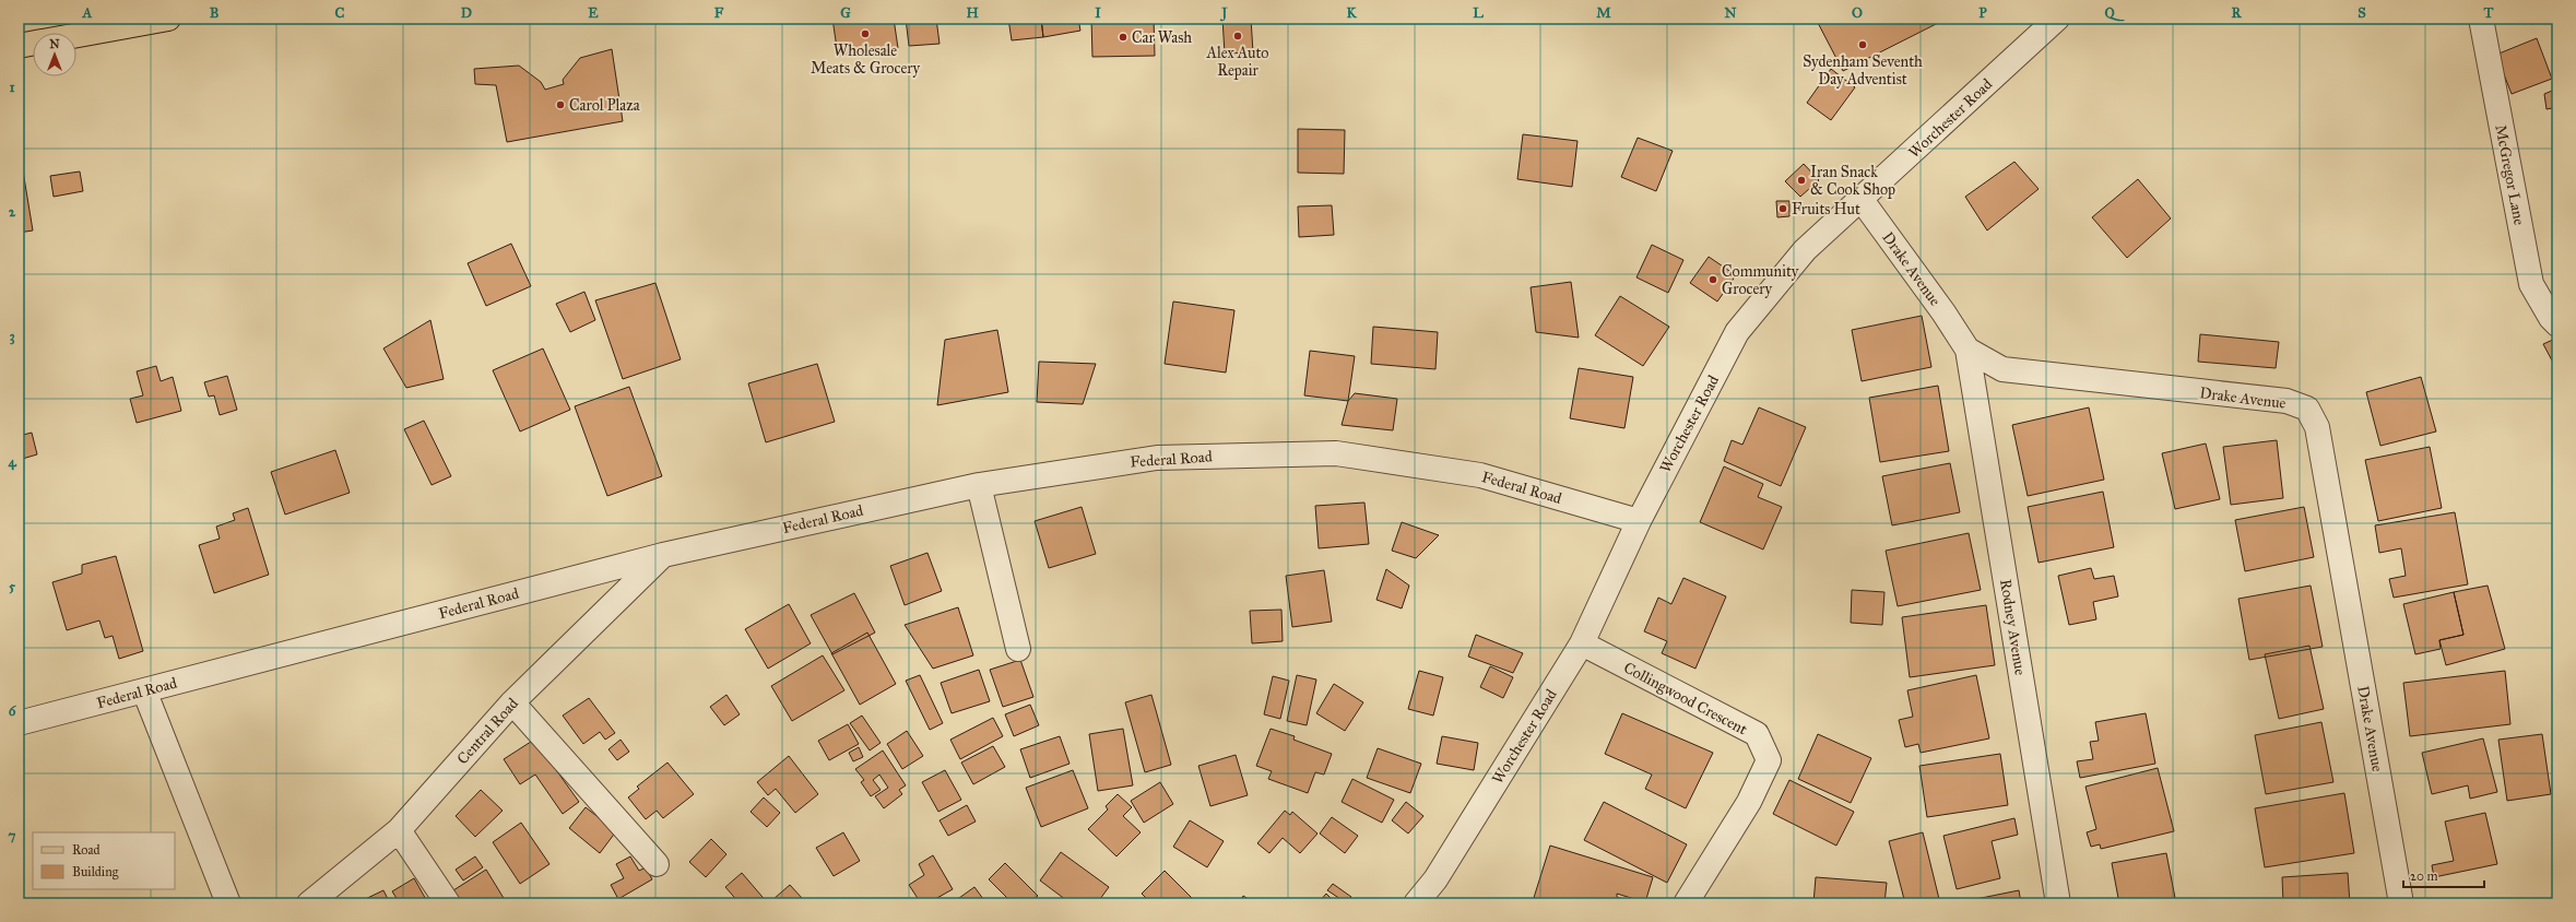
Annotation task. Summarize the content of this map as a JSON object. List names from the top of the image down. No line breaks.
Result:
{"streets":{"street":["Worchester Road","McGregor Lane","Drake Avenue","Federal Road","Rodney Avenue","Collingwood Crescent","Central Road"]},"crossings":[["Worchester Road","Drake Avenue"],["Worchester Road","Federal Road"],["Worchester Road","Collingwood Crescent"],["Drake Avenue","Rodney Avenue"],["Federal Road","Central Road"]],"places":["Wholesale Meats & Grocery","Alex Auto Repair","Car Wash","Sydenham Seventh Day Adventist","Carol Plaza","Iran Snack & Cook Shop","Fruits Hut","Community Grocery"],"legend":["Road","Building"],"scale_bar":"20 m","north":"top","grid":{"columns":["A","B","C","D","E","F","G","H","I","J","K","L","M","N","O","P","Q","R","S","T"],"rows":["1","2","3","4","5","6","7"]}}
